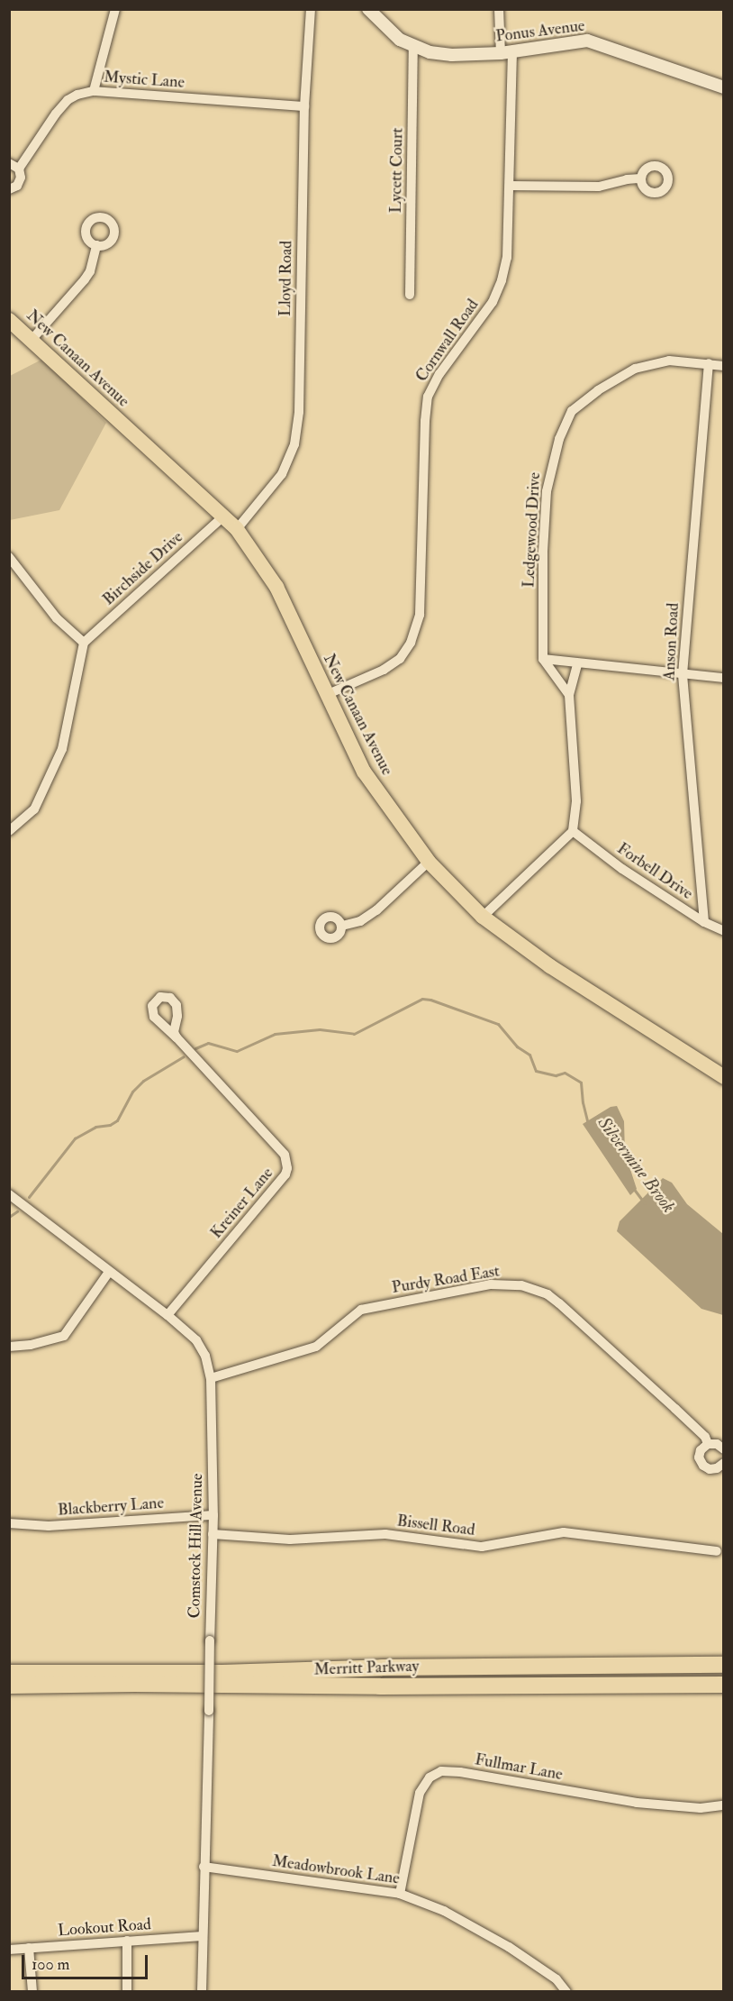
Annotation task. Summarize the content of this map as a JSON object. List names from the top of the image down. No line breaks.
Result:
{"streets":{"highway":["Merritt Parkway"],"main road":["New Canaan Avenue"],"street":["Ponus Avenue","Mystic Lane","Lycett Court","Lloyd Road","Cornwall Road","Ledgewood Drive","Birchside Drive","Anson Road","Forbell Drive","Kreiner Lane","Purdy Road East","Blackberry Lane","Bissell Road","Comstock Hill Avenue","Fullmar Lane","Meadowbrook Lane","Lookout Road"]},"crossings":[["Ponus Avenue","Lycett Court"],["Ponus Avenue","Cornwall Road"],["Mystic Lane","Lloyd Road"],["Lloyd Road","New Canaan Avenue"],["Cornwall Road","New Canaan Avenue"],["New Canaan Avenue","Birchside Drive"],["Ledgewood Drive","Anson Road"],["Anson Road","Forbell Drive"],["Kreiner Lane","Comstock Hill Avenue"],["Purdy Road East","Comstock Hill Avenue"],["Blackberry Lane","Comstock Hill Avenue"],["Bissell Road","Comstock Hill Avenue"],["Comstock Hill Avenue","Meadowbrook Lane"],["Comstock Hill Avenue","Lookout Road"],["Fullmar Lane","Meadowbrook Lane"]],"water":["Silvermine Brook"],"scale_bar":"100 m"}
